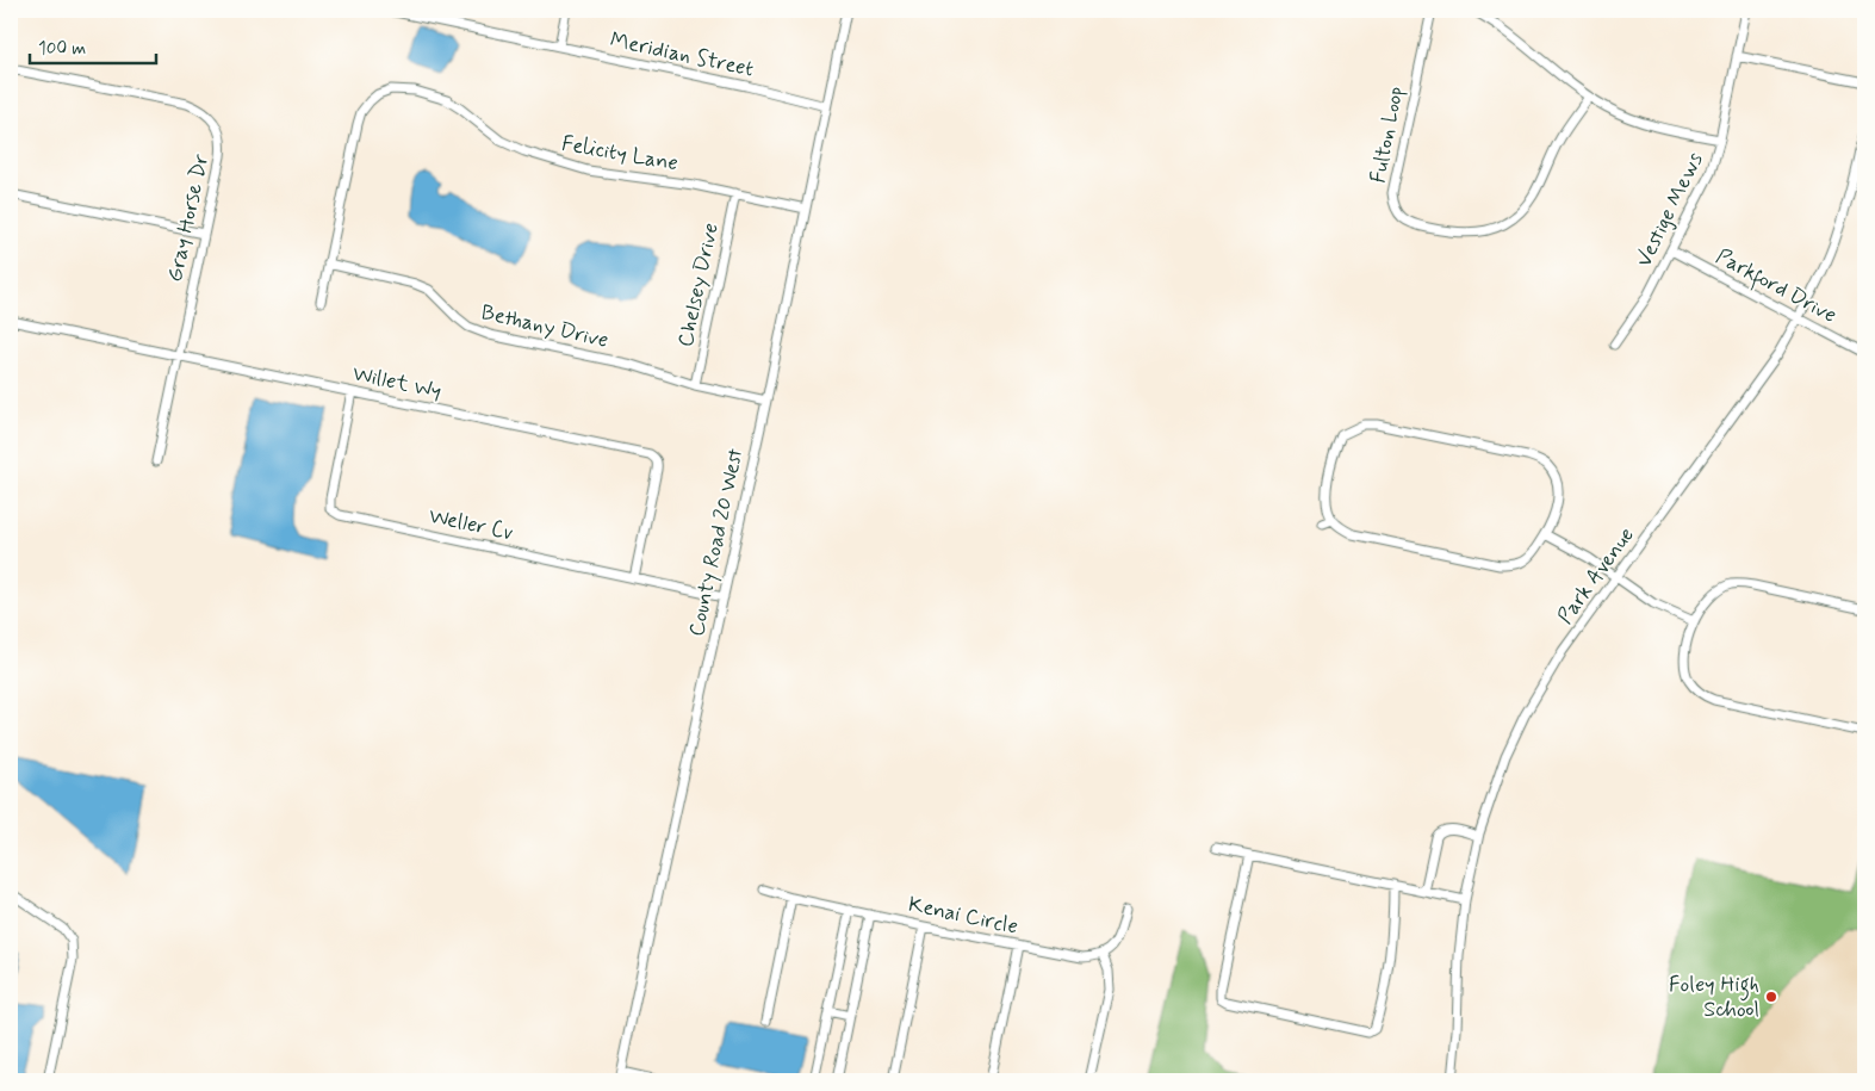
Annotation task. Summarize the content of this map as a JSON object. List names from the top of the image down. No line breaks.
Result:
{"streets":{"street":["Meridian Street","Fulton Loop","Felicity Lane","Vestige Mews","Gray Horse Dr","Chelsey Drive","Parkford Drive","Bethany Drive","Willet Wy","Weller Cv","County Road 20 West","Park Avenue","Kenai Circle"]},"crossings":[["Meridian Street","County Road 20 West"],["Felicity Lane","Chelsey Drive"],["Felicity Lane","Bethany Drive"],["Felicity Lane","County Road 20 West"],["Vestige Mews","Parkford Drive"],["Gray Horse Dr","Willet Wy"],["Chelsey Drive","Bethany Drive"],["Parkford Drive","Park Avenue"],["Bethany Drive","County Road 20 West"],["Willet Wy","Weller Cv"],["Weller Cv","County Road 20 West"]],"places":["Foley High School"],"scale_bar":"100 m"}
